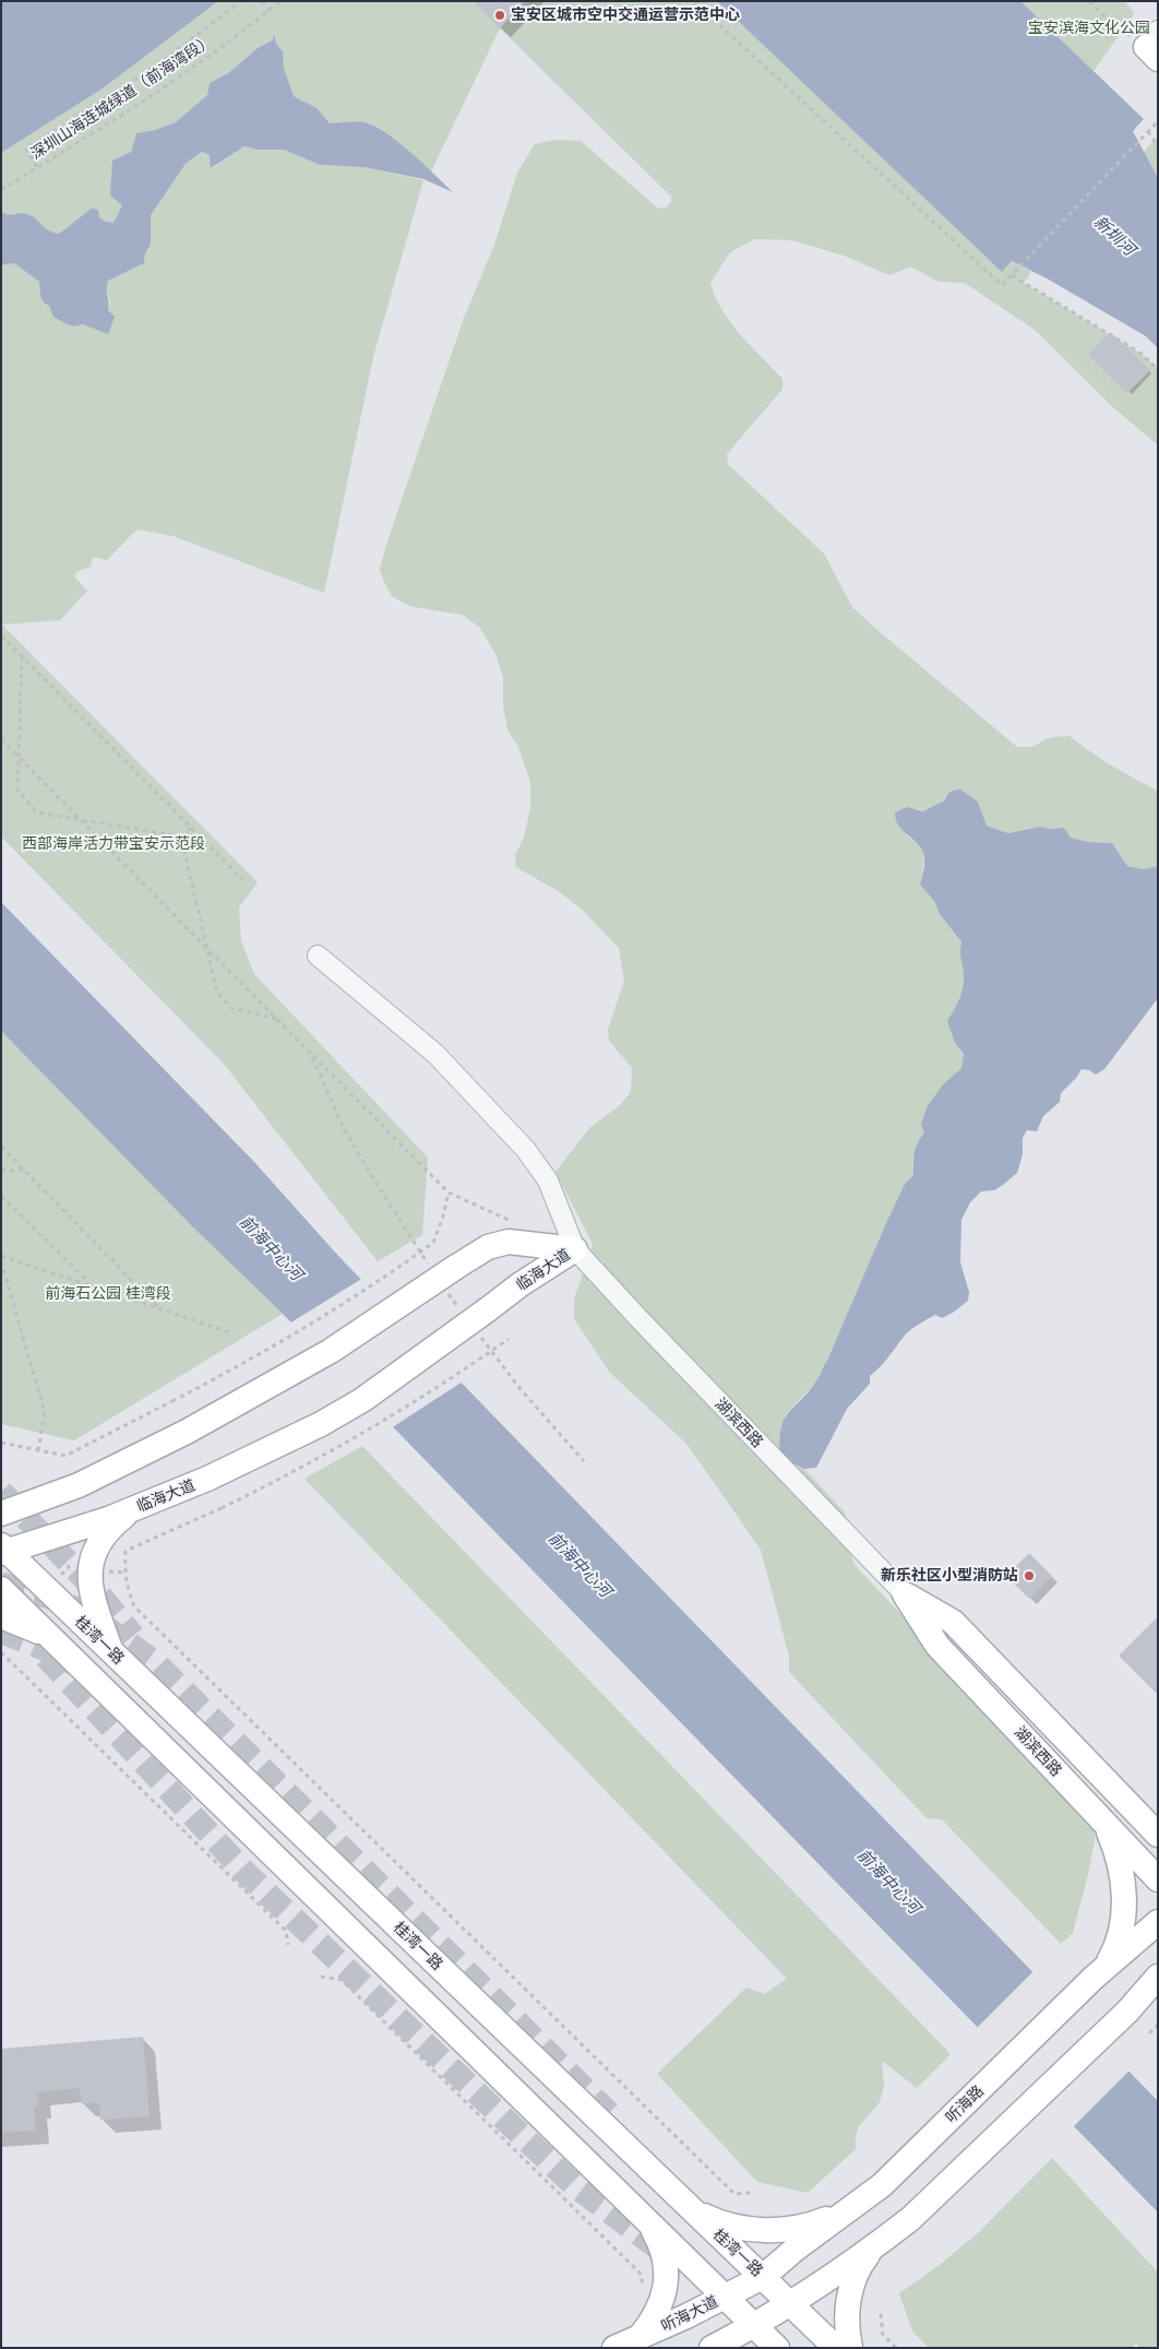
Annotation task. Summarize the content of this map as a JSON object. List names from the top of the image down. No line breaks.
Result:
{"streets":{"main road":["临海大道","湖滨西路","桂湾一路","听海路","听海大道"],"path":["深圳山海连城绿道（前海湾段）"]},"crossings":[["临海大道","湖滨西路"],["临海大道","桂湾一路"],["桂湾一路","听海路"],["桂湾一路","听海大道"],["听海路","听海大道"]],"water":["新圳河","前海中心河"],"parks":["宝安滨海文化公园","西部海岸活力带宝安示范段","前海石公园 桂湾段"],"places":["宝安区城市空中交通运营示范中心","新乐社区小型消防站"]}
